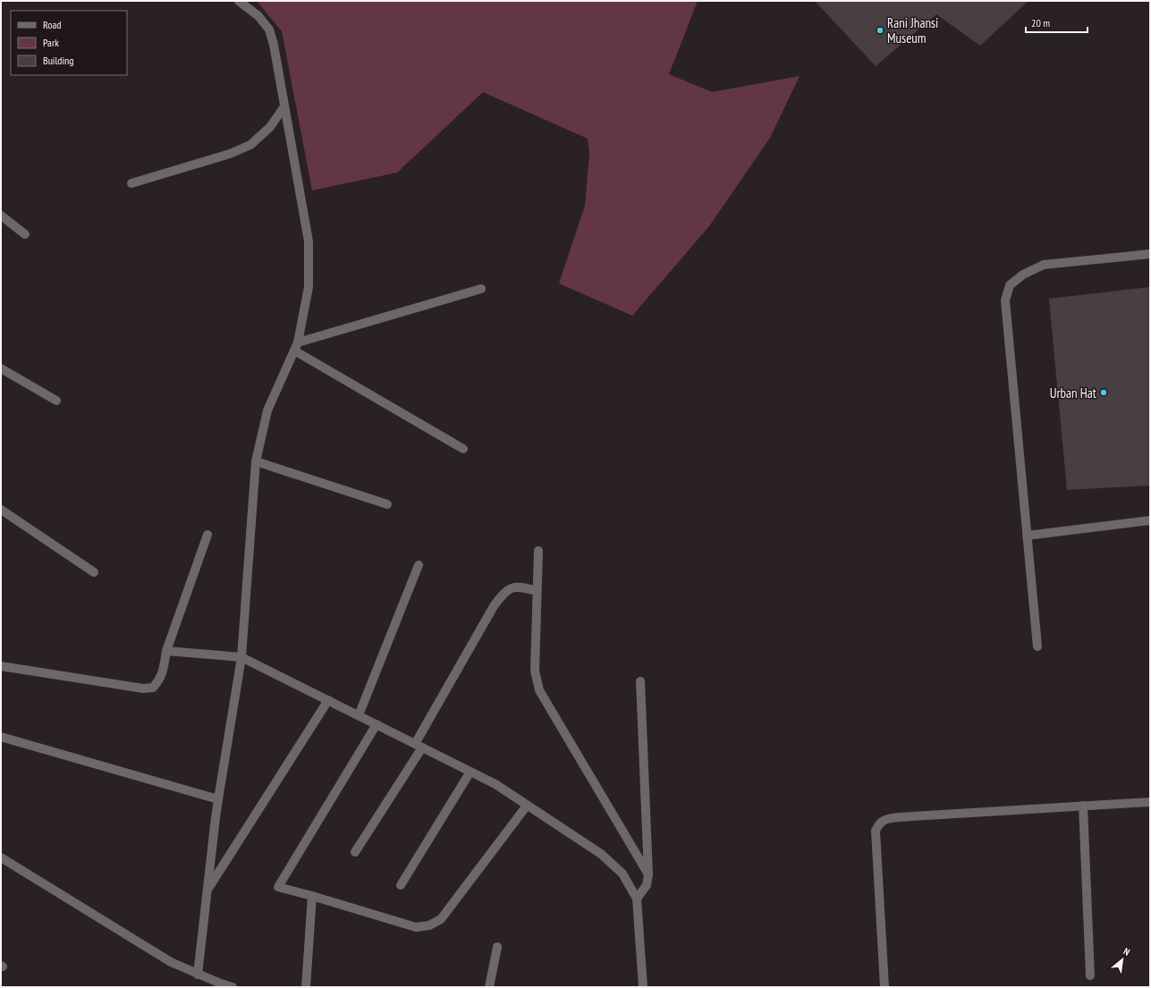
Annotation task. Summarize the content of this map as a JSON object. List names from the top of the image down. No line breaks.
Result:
{"places":["Rani Jhansi Museum","Urban Hat"],"legend":["Road","Park","Building"],"scale_bar":"20 m","north":"top right"}
